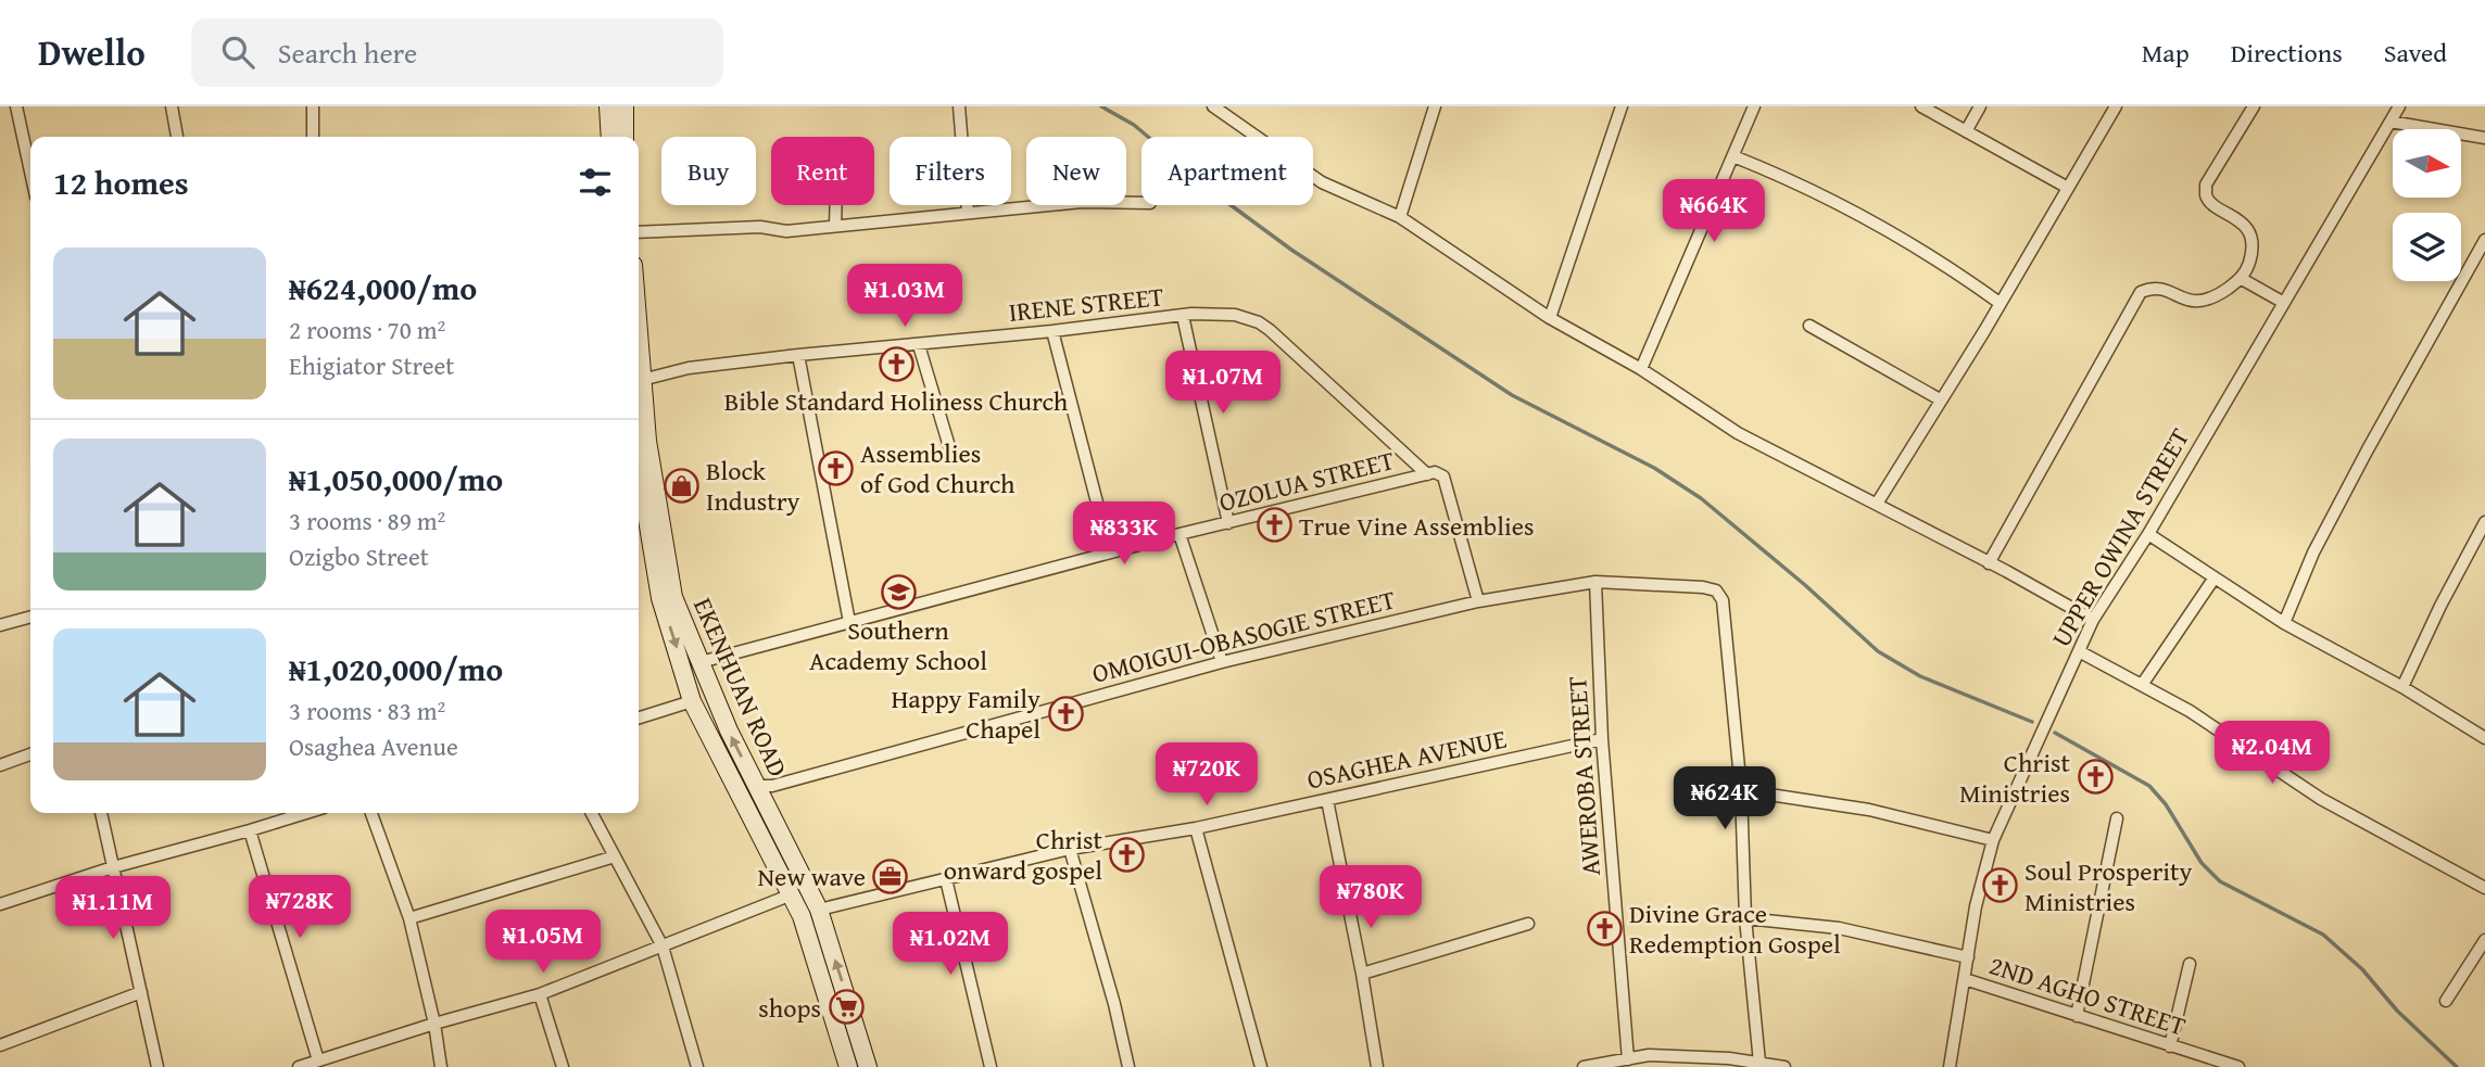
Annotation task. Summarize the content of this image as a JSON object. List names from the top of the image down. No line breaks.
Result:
{"streets":{"main road":["EKENHUAN ROAD"],"street":["IRENE STREET","OZOLUA STREET","UPPER OWINA STREET","OMOIGUI-OBASOGIE STREET","OSAGHEA AVENUE","AWEROBA STREET","2ND AGHO STREET"]},"crossings":[["IRENE STREET","OZOLUA STREET"],["OZOLUA STREET","OMOIGUI-OBASOGIE STREET"],["OZOLUA STREET","EKENHUAN ROAD"],["UPPER OWINA STREET","2ND AGHO STREET"],["OMOIGUI-OBASOGIE STREET","EKENHUAN ROAD"],["OMOIGUI-OBASOGIE STREET","AWEROBA STREET"],["EKENHUAN ROAD","OSAGHEA AVENUE"],["OSAGHEA AVENUE","AWEROBA STREET"]],"places":{"church":["Bible Standard Holiness Church","Assemblies of God Church","True Vine Assemblies","Happy Family Chapel","Christ Ministries","Christ onward gospel","Soul Prosperity Ministries","Divine Grace Redemption Gospel"],"shop":["Block Industry"],"school or university":["Southern Academy School"],"office":["New wave"],"supermarket":["shops"]},"north":"right","page":{"header":"Dwello","search":"Search here","nav":["Map","Directions","Saved"],"chip":["Buy","Rent","Filters","New","Apartment"],"heading":"12 homes","price":["₦664K","₦1.03M","₦1.07M","₦833K","₦2.04M","₦720K","₦624K","₦780K","₦728K","₦1.11M","₦1.05M","₦1.02M"],"list":[{"name":"₦624,000/mo","note":"2 rooms · 70 m² · Ehigiator Street"},{"name":"₦1,050,000/mo","note":"3 rooms · 89 m² · Ozigbo Street"},{"name":"₦1,020,000/mo","note":"3 rooms · 83 m² · Osaghea Avenue"}]}}
